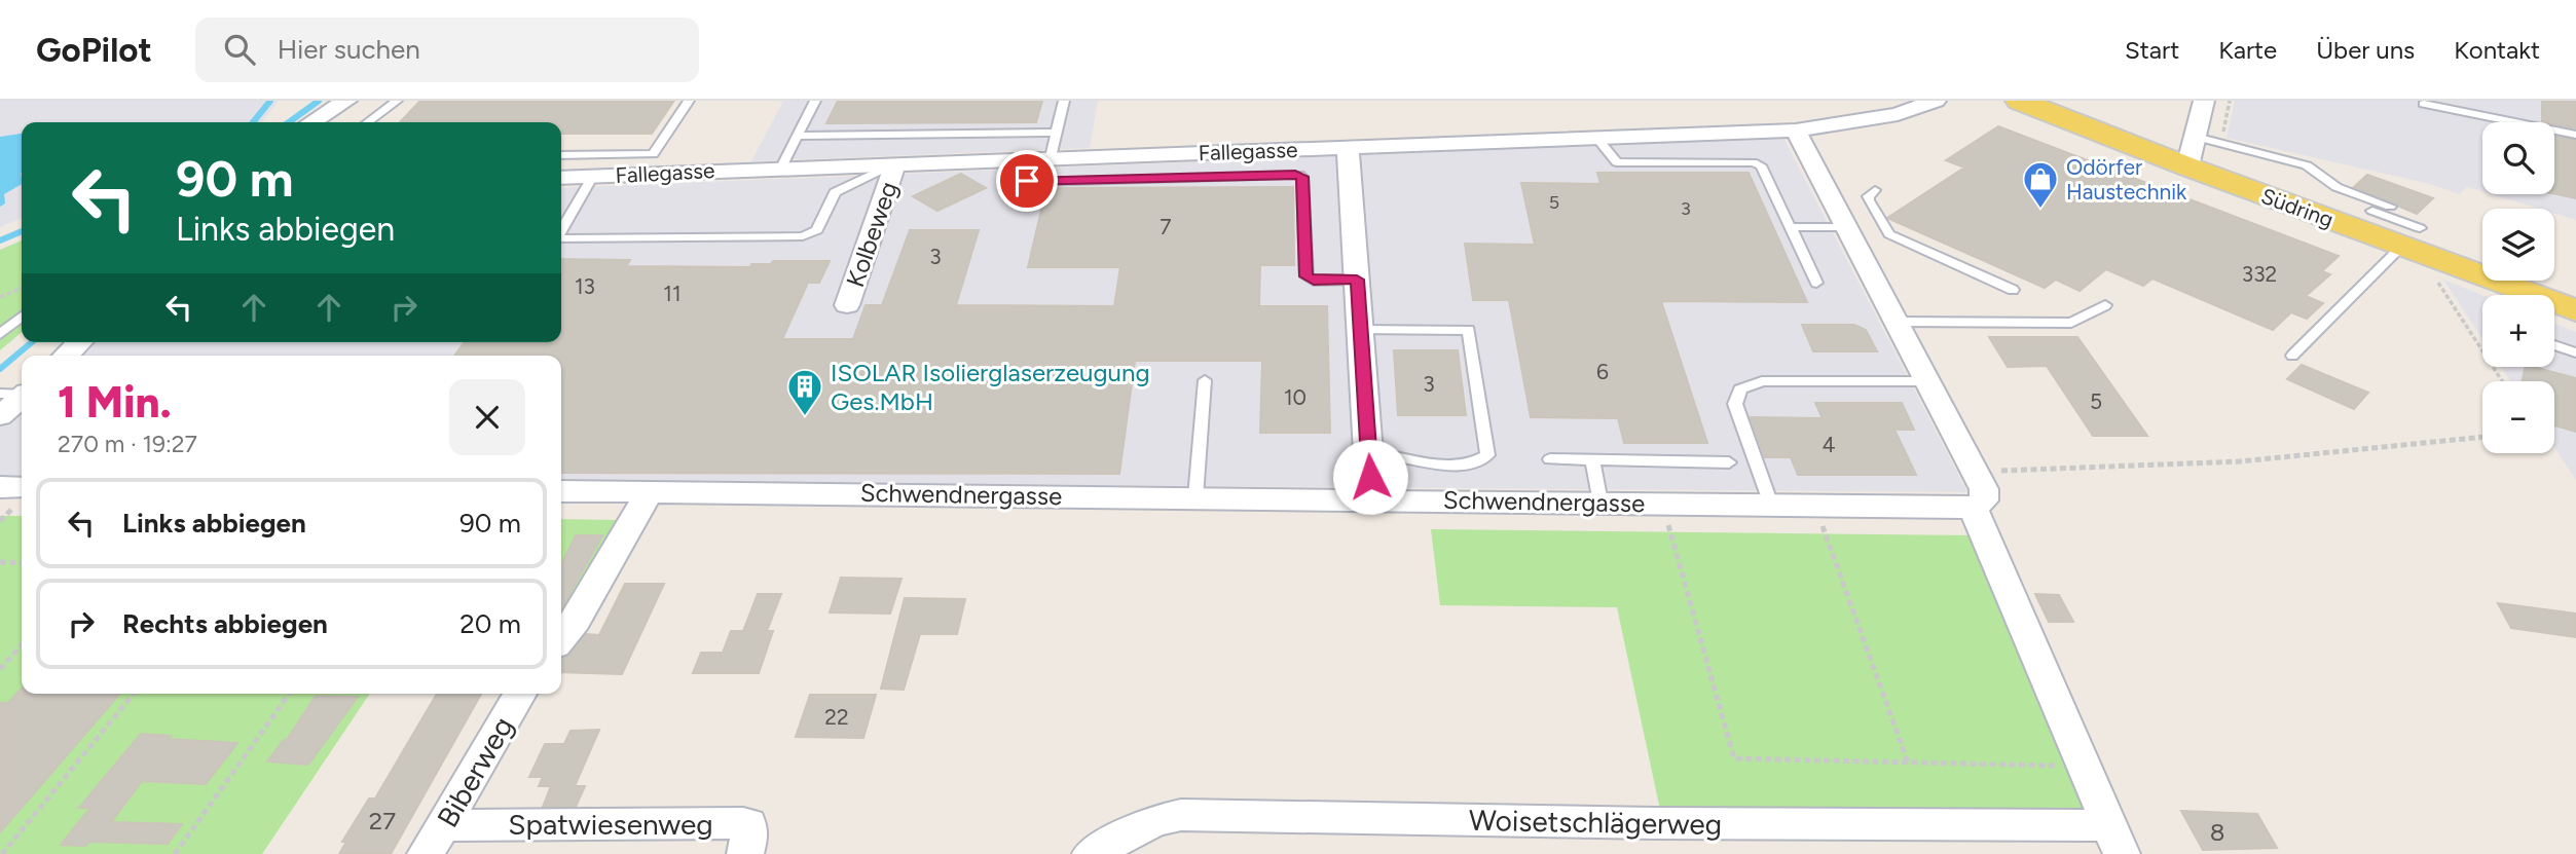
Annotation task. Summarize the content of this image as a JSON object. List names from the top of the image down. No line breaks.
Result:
{"streets":{"main road":["Südring"],"street":["Fallegasse","Kolbeweg","Schwendnergasse","Biberweg","Woisetschlägerweg","Spatwiesenweg"]},"crossings":[["Fallegasse","Kolbeweg"],["Schwendnergasse","Woisetschlägerweg"],["Biberweg","Spatwiesenweg"]],"places":{"shop":["Odörfer Haustechnik"],"building":["ISOLAR Isolierglaserzeugung Ges.MbH"]},"house_numbers":["5","3","7","3","332","13","11","6","3","10","5","4","22","27","8"],"page":{"header":"GoPilot","search":"Hier suchen","nav":["Start","Karte","Über uns","Kontakt"],"map_buttons":["+","−"],"turn":["90 m","Links abbiegen"],"heading":["1 Min.","270 m · 19:27"],"list":[{"name":"Links abbiegen","value":"90 m"},{"name":"Rechts abbiegen","value":"20 m"}]}}
